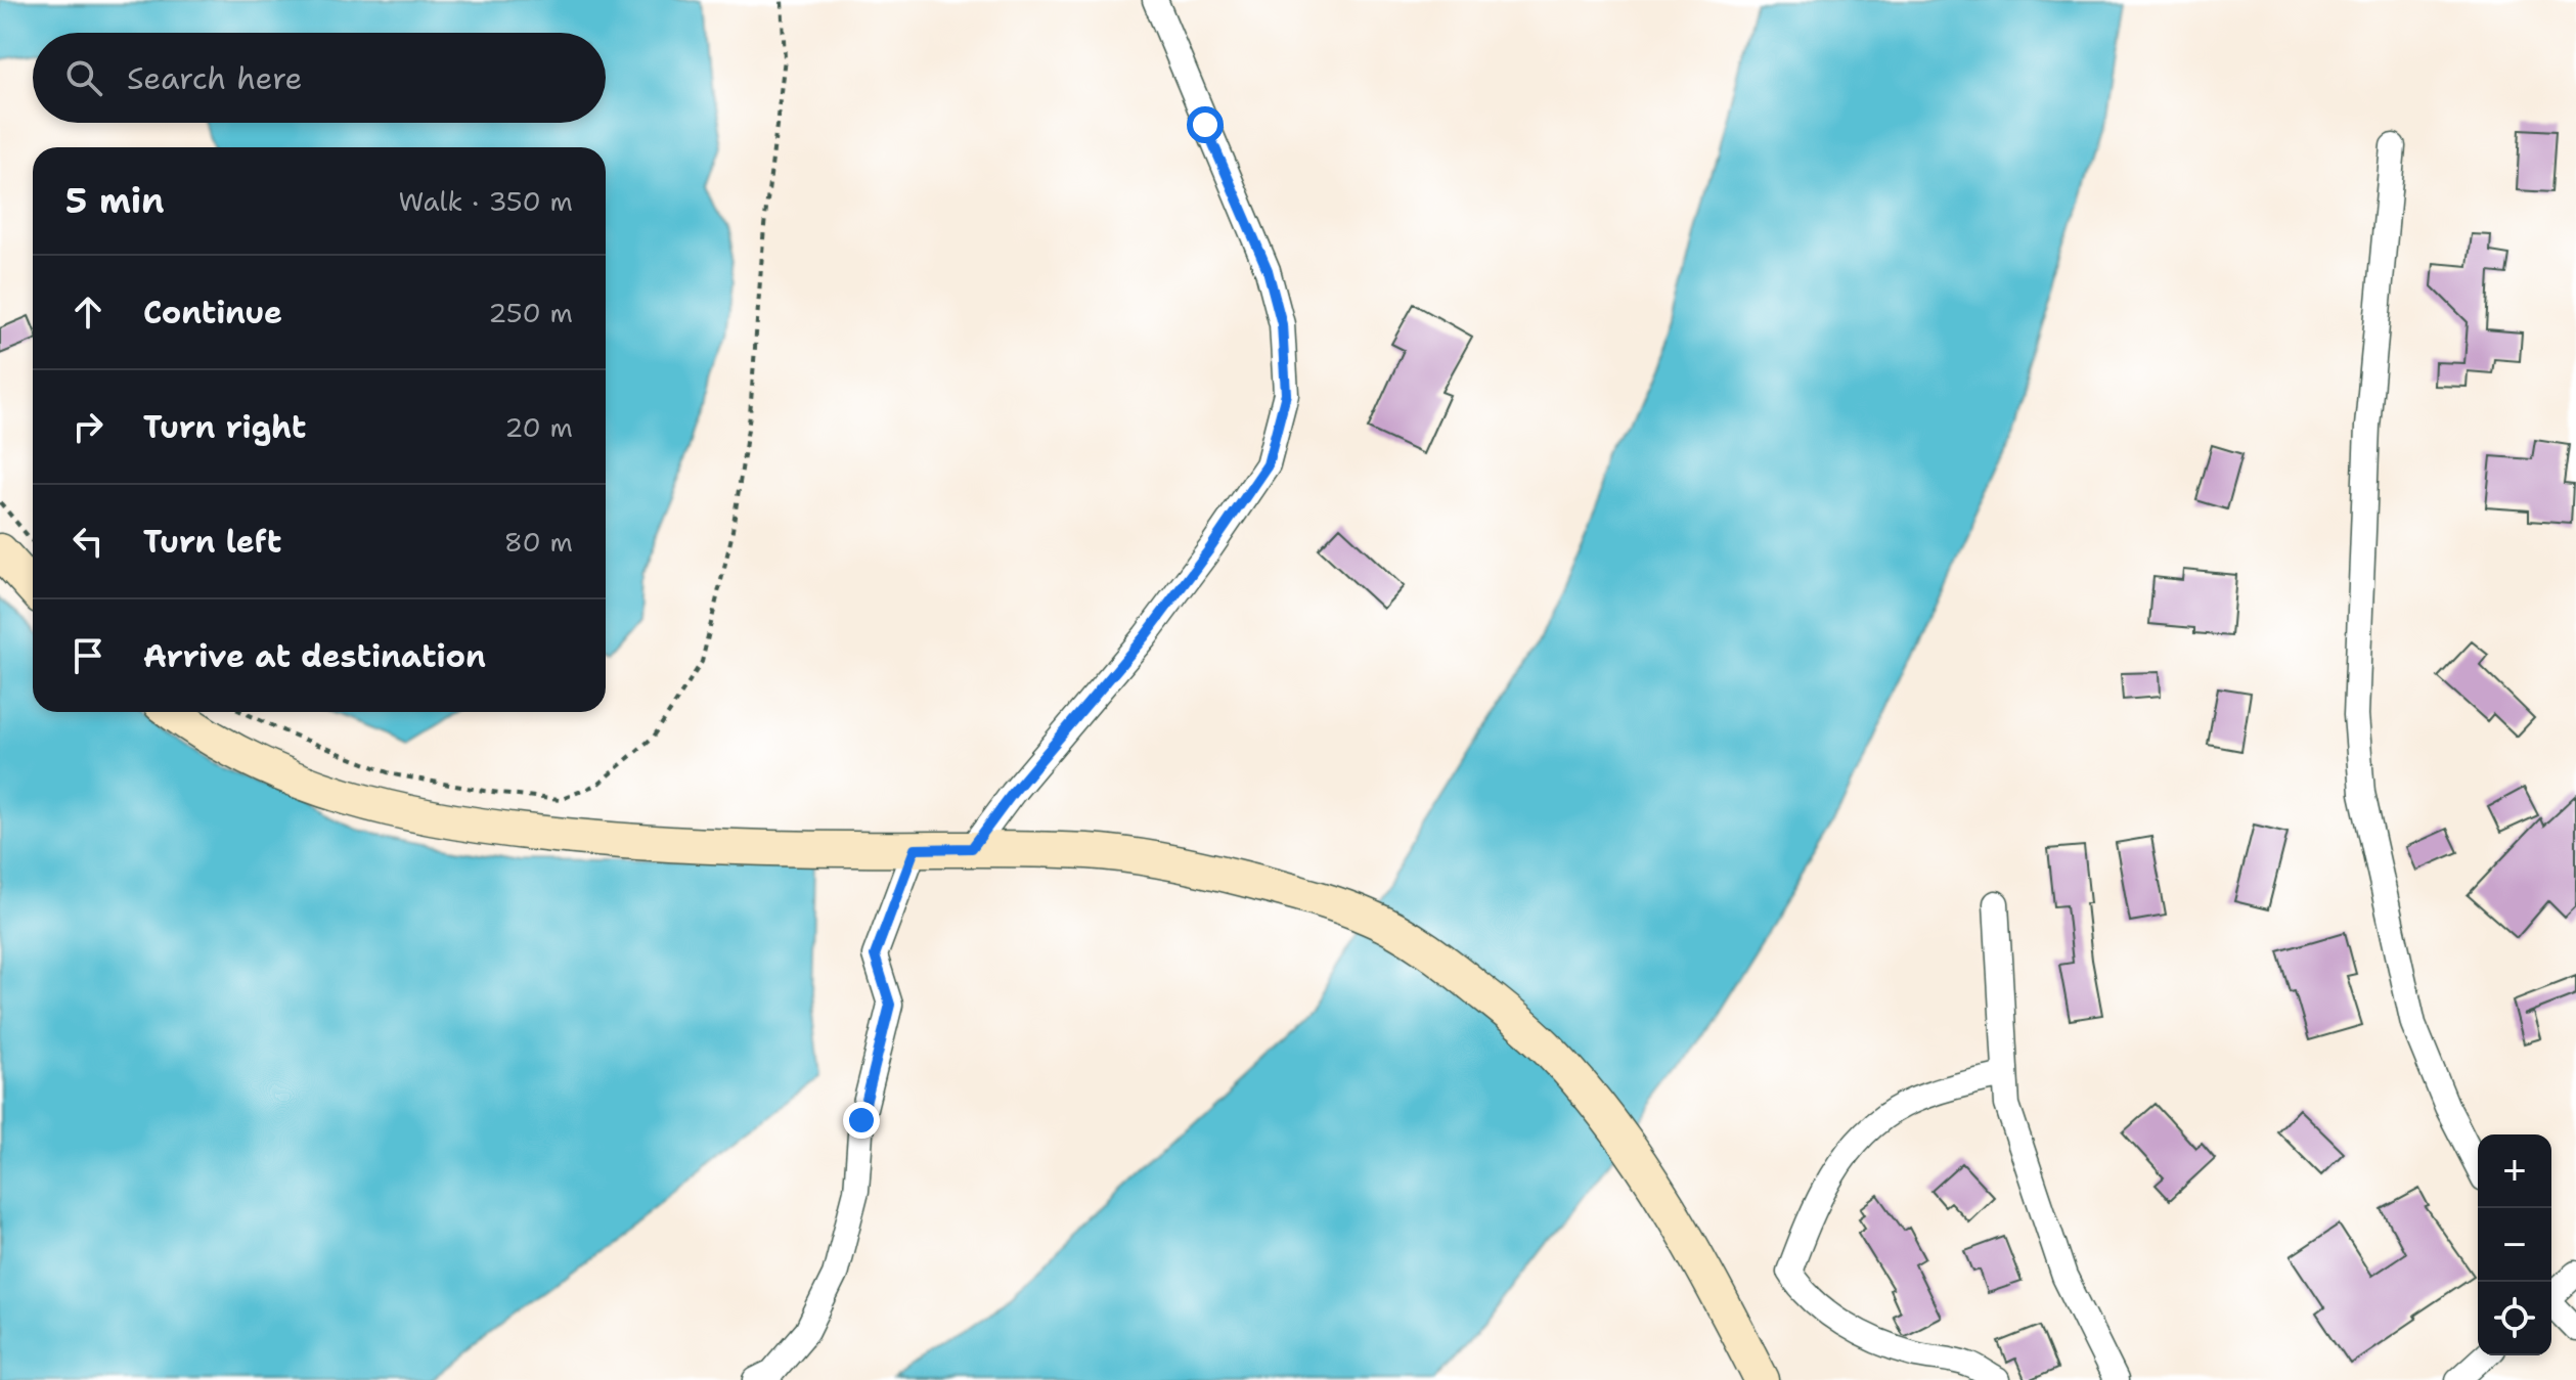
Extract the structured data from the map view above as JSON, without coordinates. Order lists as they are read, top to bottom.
{
  "page": {
    "search": "Search here",
    "heading": ["5 min", "Walk · 350 m"],
    "list": [
      ["Continue", "250 m"],
      ["Turn right", "20 m"],
      ["Turn left", "80 m"],
      "Arrive at destination"
    ],
    "map_buttons": ["+", "−"]
  }
}
